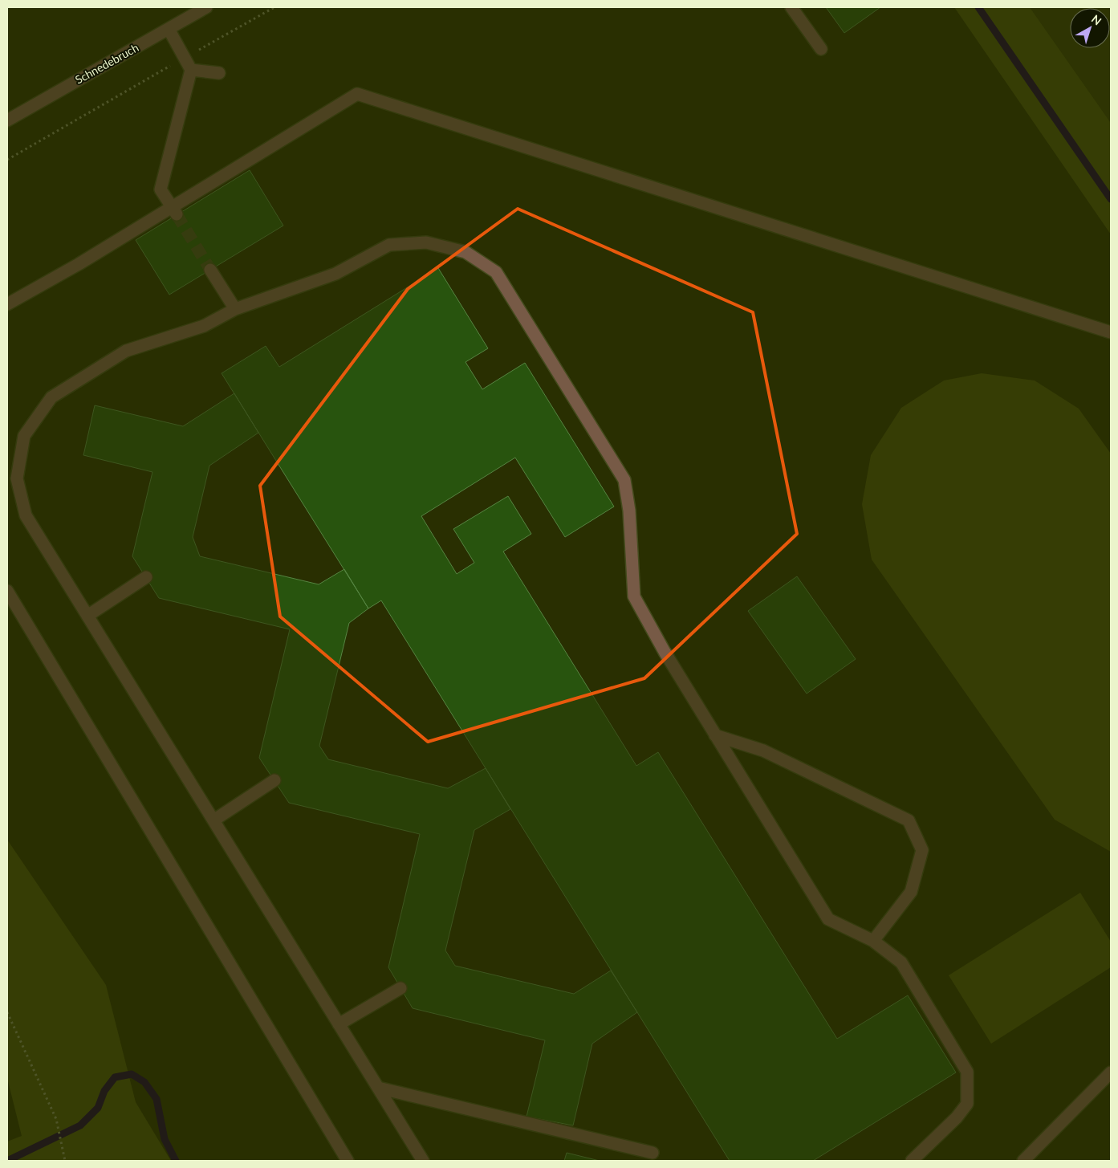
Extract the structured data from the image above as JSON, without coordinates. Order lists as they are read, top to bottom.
{
  "streets": {
    "street": ["Schnedebruch"]
  },
  "north": "top right"
}
